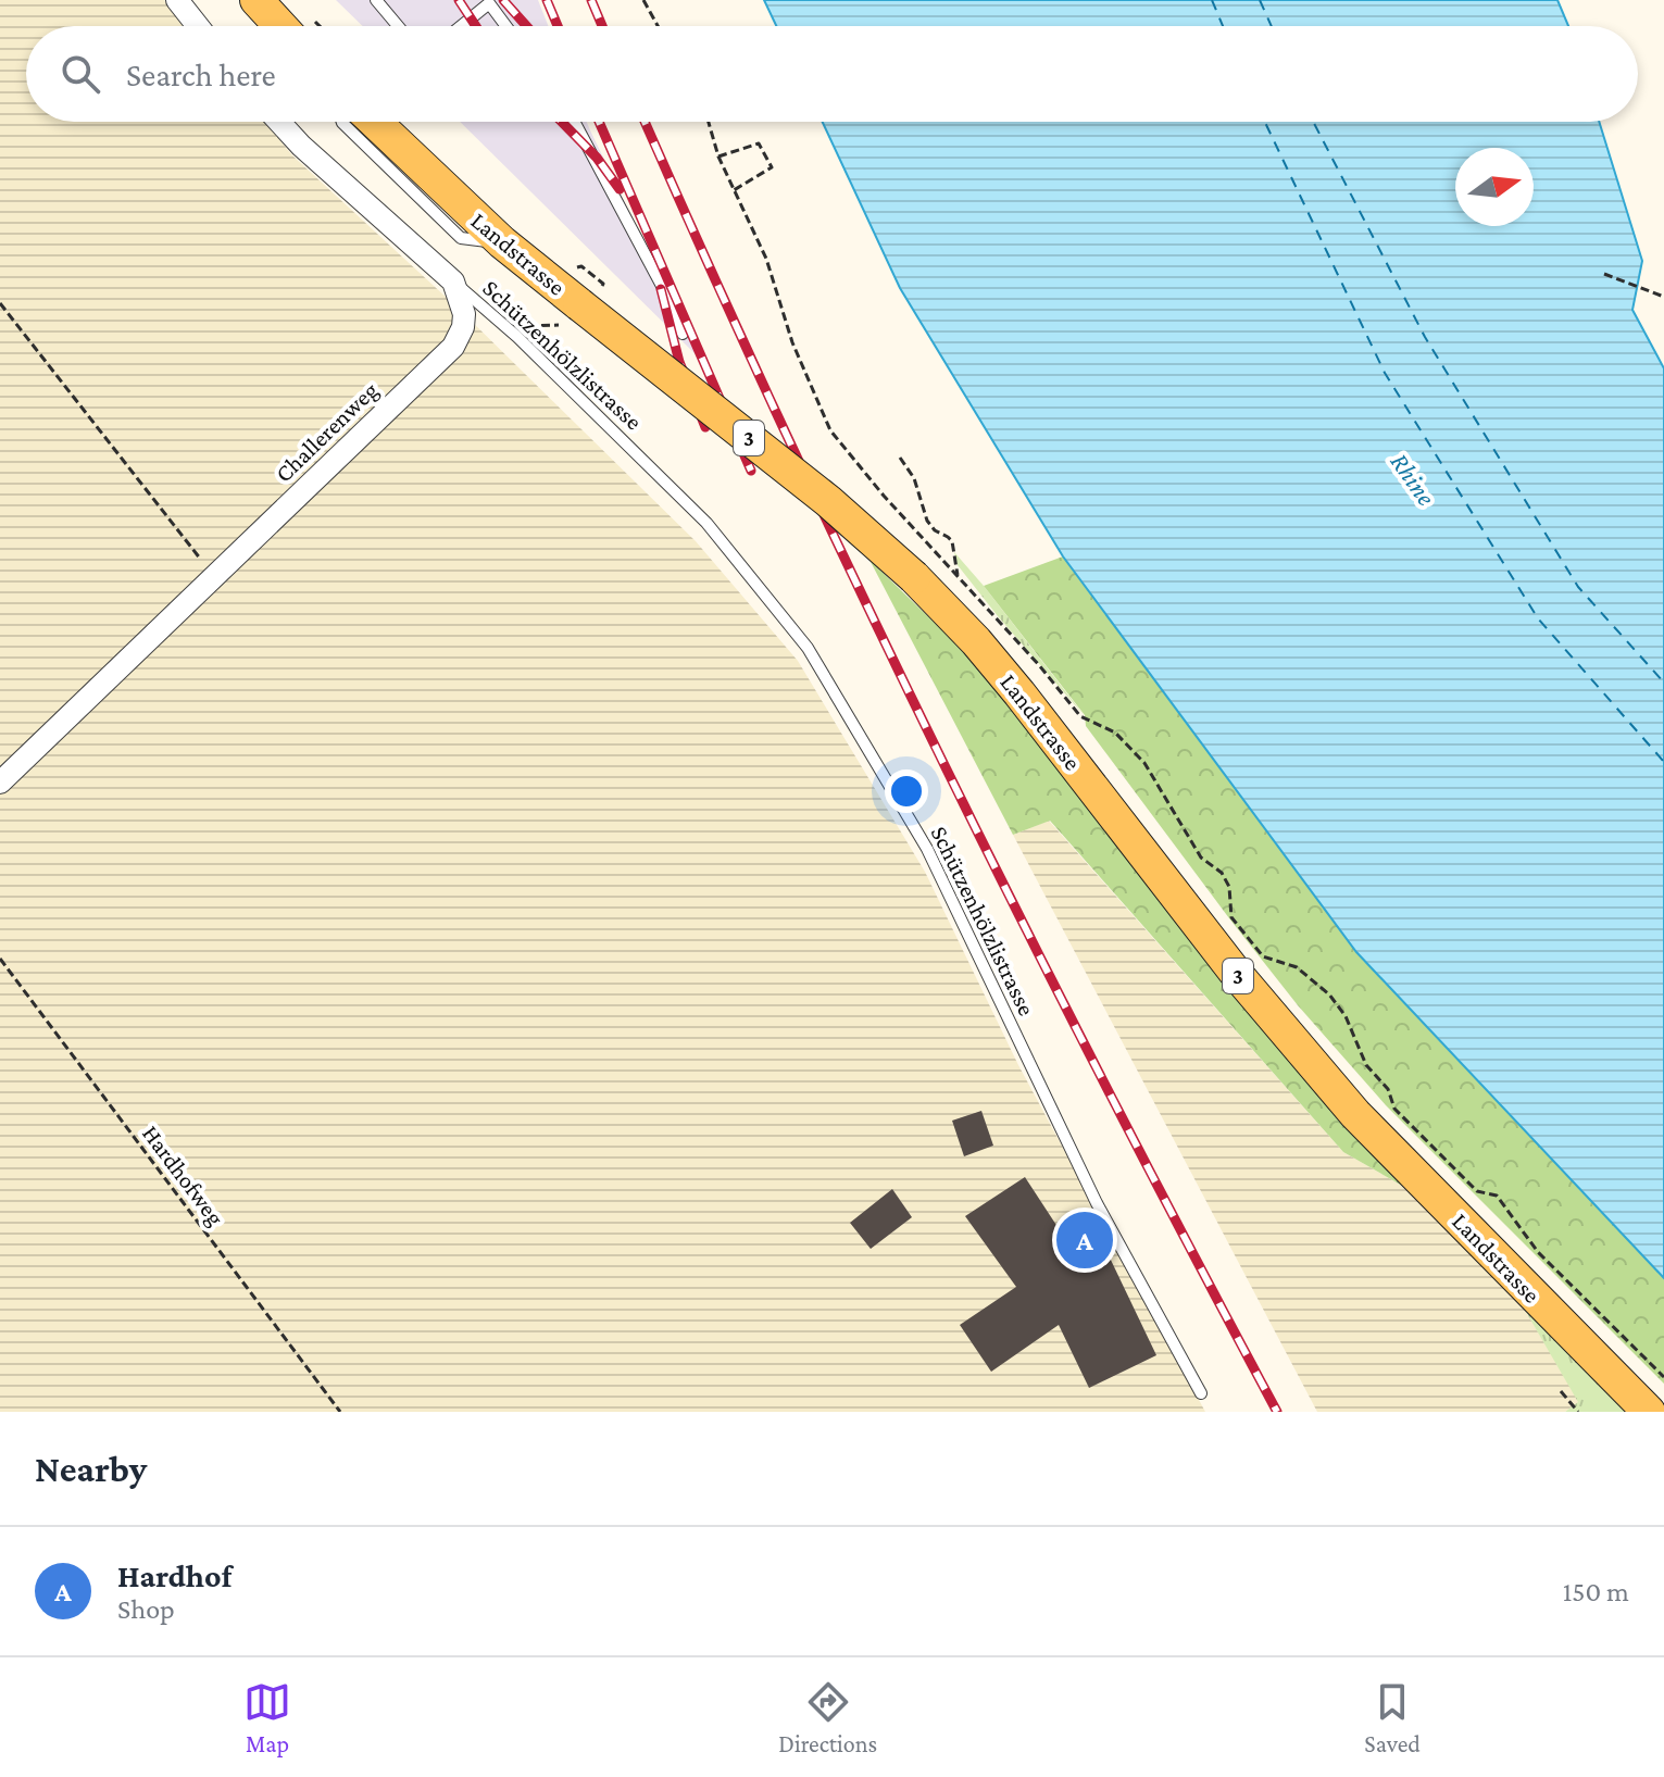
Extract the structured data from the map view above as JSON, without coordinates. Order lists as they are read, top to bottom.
{
  "streets": {
    "main road": ["Landstrasse", "3"],
    "street": ["Challerenweg"],
    "lane": ["Schützenhölzlistrasse"],
    "path": ["Hardhofweg"]
  },
  "crossings": [
    ["Schützenhölzlistrasse", "Challerenweg"]
  ],
  "water": ["Rhine"],
  "north": "right",
  "page": {
    "search": "Search here",
    "pins": "A",
    "heading": "Nearby",
    "list": [
      {
        "mark": "A",
        "name": "Hardhof",
        "note": "Shop",
        "value": "150 m"
      }
    ],
    "nav": ["Map", "Directions", "Saved"]
  }
}
